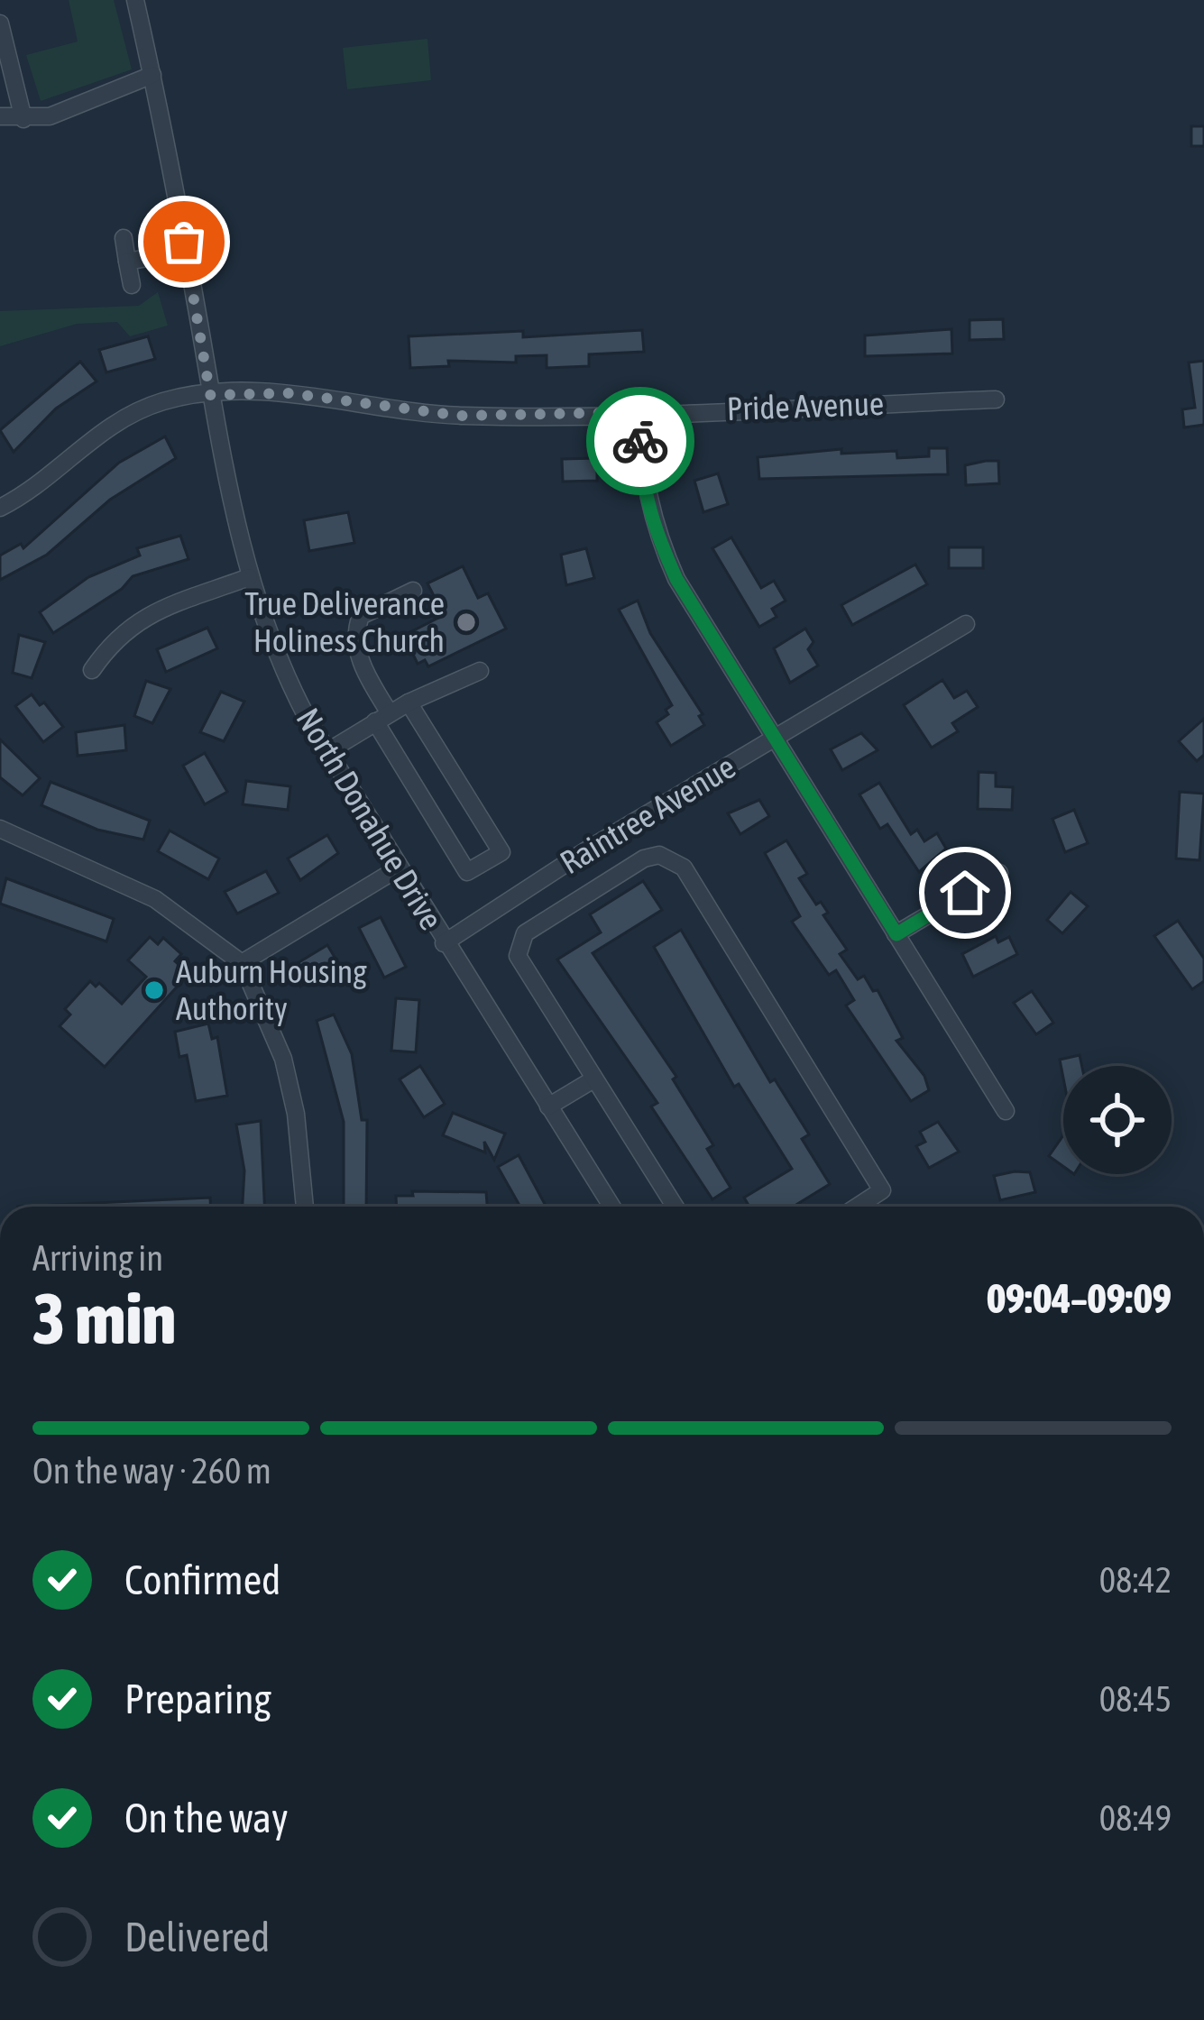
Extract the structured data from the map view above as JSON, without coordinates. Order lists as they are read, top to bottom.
{
  "streets": {
    "street": ["Pride Avenue", "Raintree Avenue", "North Donahue Drive"]
  },
  "crossings": [
    ["Pride Avenue", "North Donahue Drive"],
    ["Raintree Avenue", "North Donahue Drive"]
  ],
  "places": ["True Deliverance Holiness Church", "Auburn Housing Authority"],
  "page": {
    "heading": ["3 min", "Arriving in", "09:04–09:09"],
    "bar": "On the way · 260 m",
    "list": [
      ["Confirmed", "08:42"],
      ["Preparing", "08:45"],
      ["On the way", "08:49"],
      "Delivered"
    ]
  }
}
